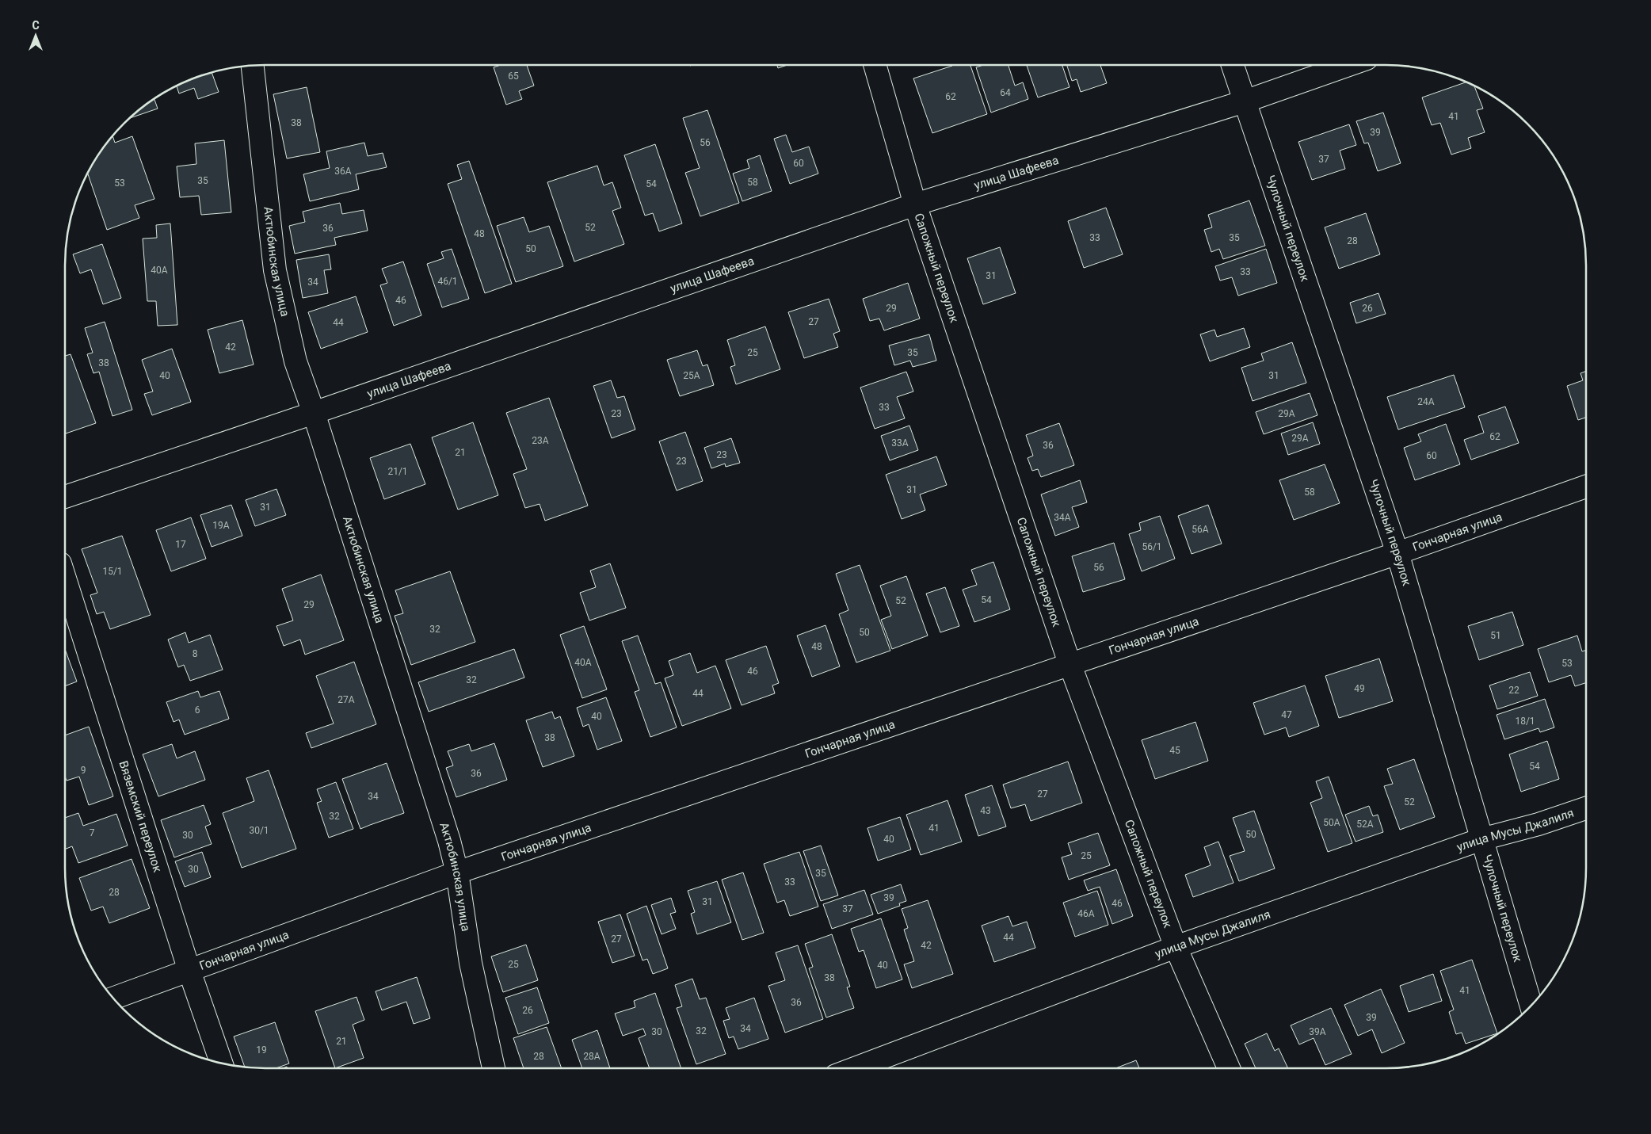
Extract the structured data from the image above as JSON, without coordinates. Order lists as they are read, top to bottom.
{
  "streets": {
    "street": [
      "улица Шафеева",
      "Чулочный переулок",
      "Актюбинская улица",
      "Сапожный переулок",
      "Гончарная улица",
      "Вяземский переулок",
      "улица Мусы Джалиля"
    ]
  },
  "crossings": [
    ["улица Шафеева", "Чулочный переулок"],
    ["улица Шафеева", "Актюбинская улица"],
    ["улица Шафеева", "Сапожный переулок"],
    ["Чулочный переулок", "Гончарная улица"],
    ["Чулочный переулок", "улица Мусы Джалиля"],
    ["Актюбинская улица", "Гончарная улица"],
    ["Сапожный переулок", "Гончарная улица"],
    ["Сапожный переулок", "улица Мусы Джалиля"],
    ["Гончарная улица", "Вяземский переулок"]
  ],
  "house_numbers": [
    "65",
    "64",
    "62",
    "41",
    "38",
    "39",
    "56",
    "37",
    "60",
    "36А",
    "35",
    "58",
    "53",
    "54",
    "52",
    "36",
    "48",
    "33",
    "35",
    "28",
    "50",
    "40А",
    "33",
    "31",
    "46/1",
    "34",
    "46",
    "29",
    "26",
    "27",
    "44",
    "42",
    "25",
    "35",
    "38",
    "40",
    "25А",
    "31",
    "24А",
    "33",
    "23",
    "29А",
    "62",
    "29А",
    "23А",
    "33А",
    "36",
    "21",
    "23",
    "60",
    "23",
    "21/1",
    "31",
    "58",
    "31",
    "34А",
    "19А",
    "56А",
    "17",
    "56/1",
    "56",
    "15/1",
    "54",
    "52",
    "29",
    "32",
    "50",
    "51",
    "48",
    "8",
    "40А",
    "53",
    "46",
    "32",
    "49",
    "22",
    "44",
    "27А",
    "6",
    "47",
    "40",
    "18/1",
    "38",
    "45",
    "54",
    "9",
    "36",
    "27",
    "34",
    "52",
    "43",
    "32",
    "50А",
    "52А",
    "41",
    "30/1",
    "7",
    "50",
    "30",
    "40",
    "25",
    "30",
    "35",
    "33",
    "28",
    "39",
    "31",
    "46",
    "37",
    "46А",
    "44",
    "27",
    "42",
    "25",
    "40",
    "38",
    "41",
    "36",
    "26",
    "39",
    "34",
    "32",
    "30",
    "39А",
    "21",
    "19",
    "28",
    "28А"
  ],
  "north": "top"
}
